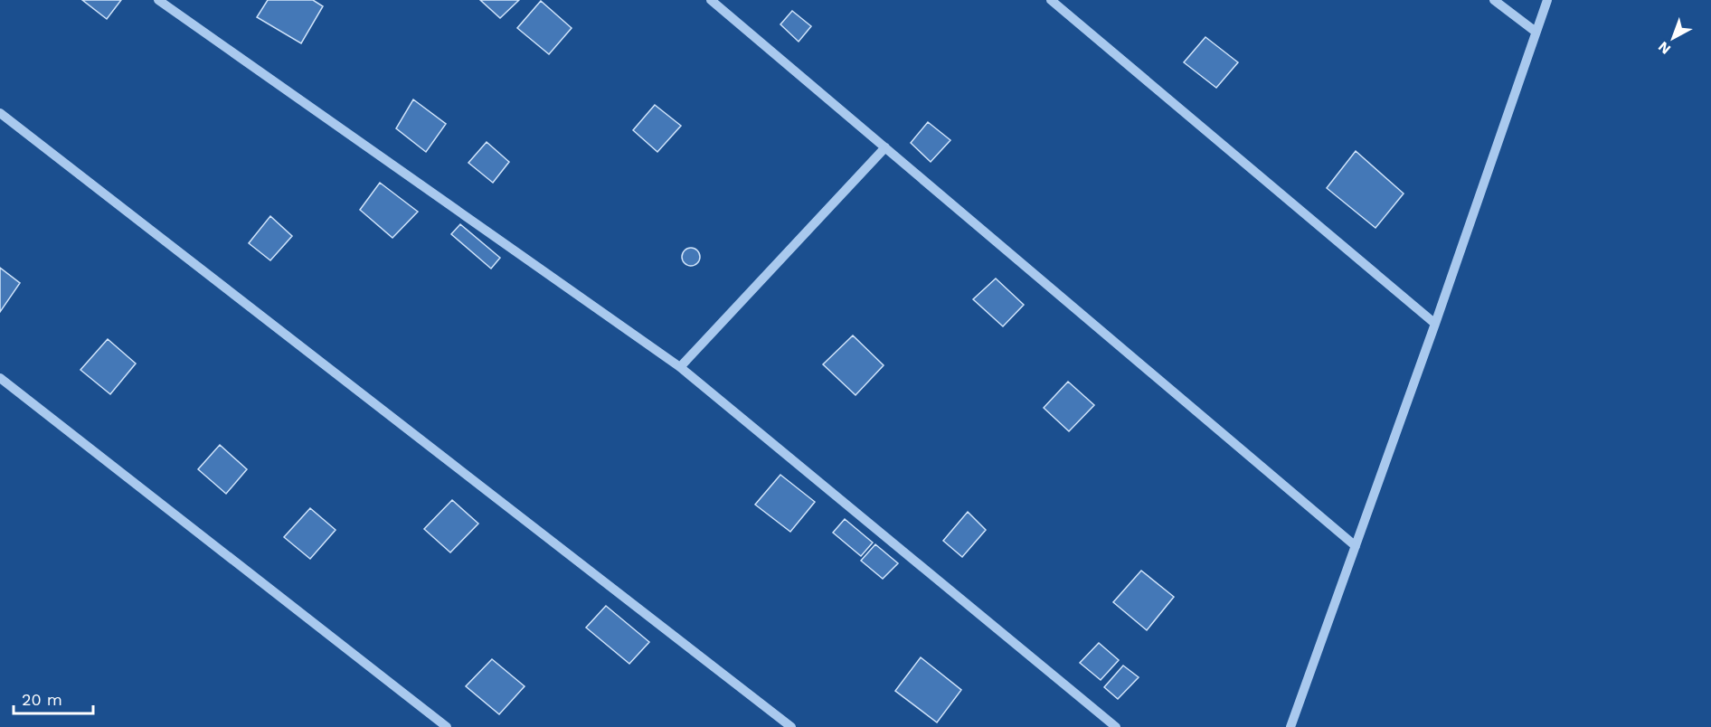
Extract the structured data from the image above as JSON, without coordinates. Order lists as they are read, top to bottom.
{
  "scale_bar": "20 m",
  "north": "bottom left"
}
